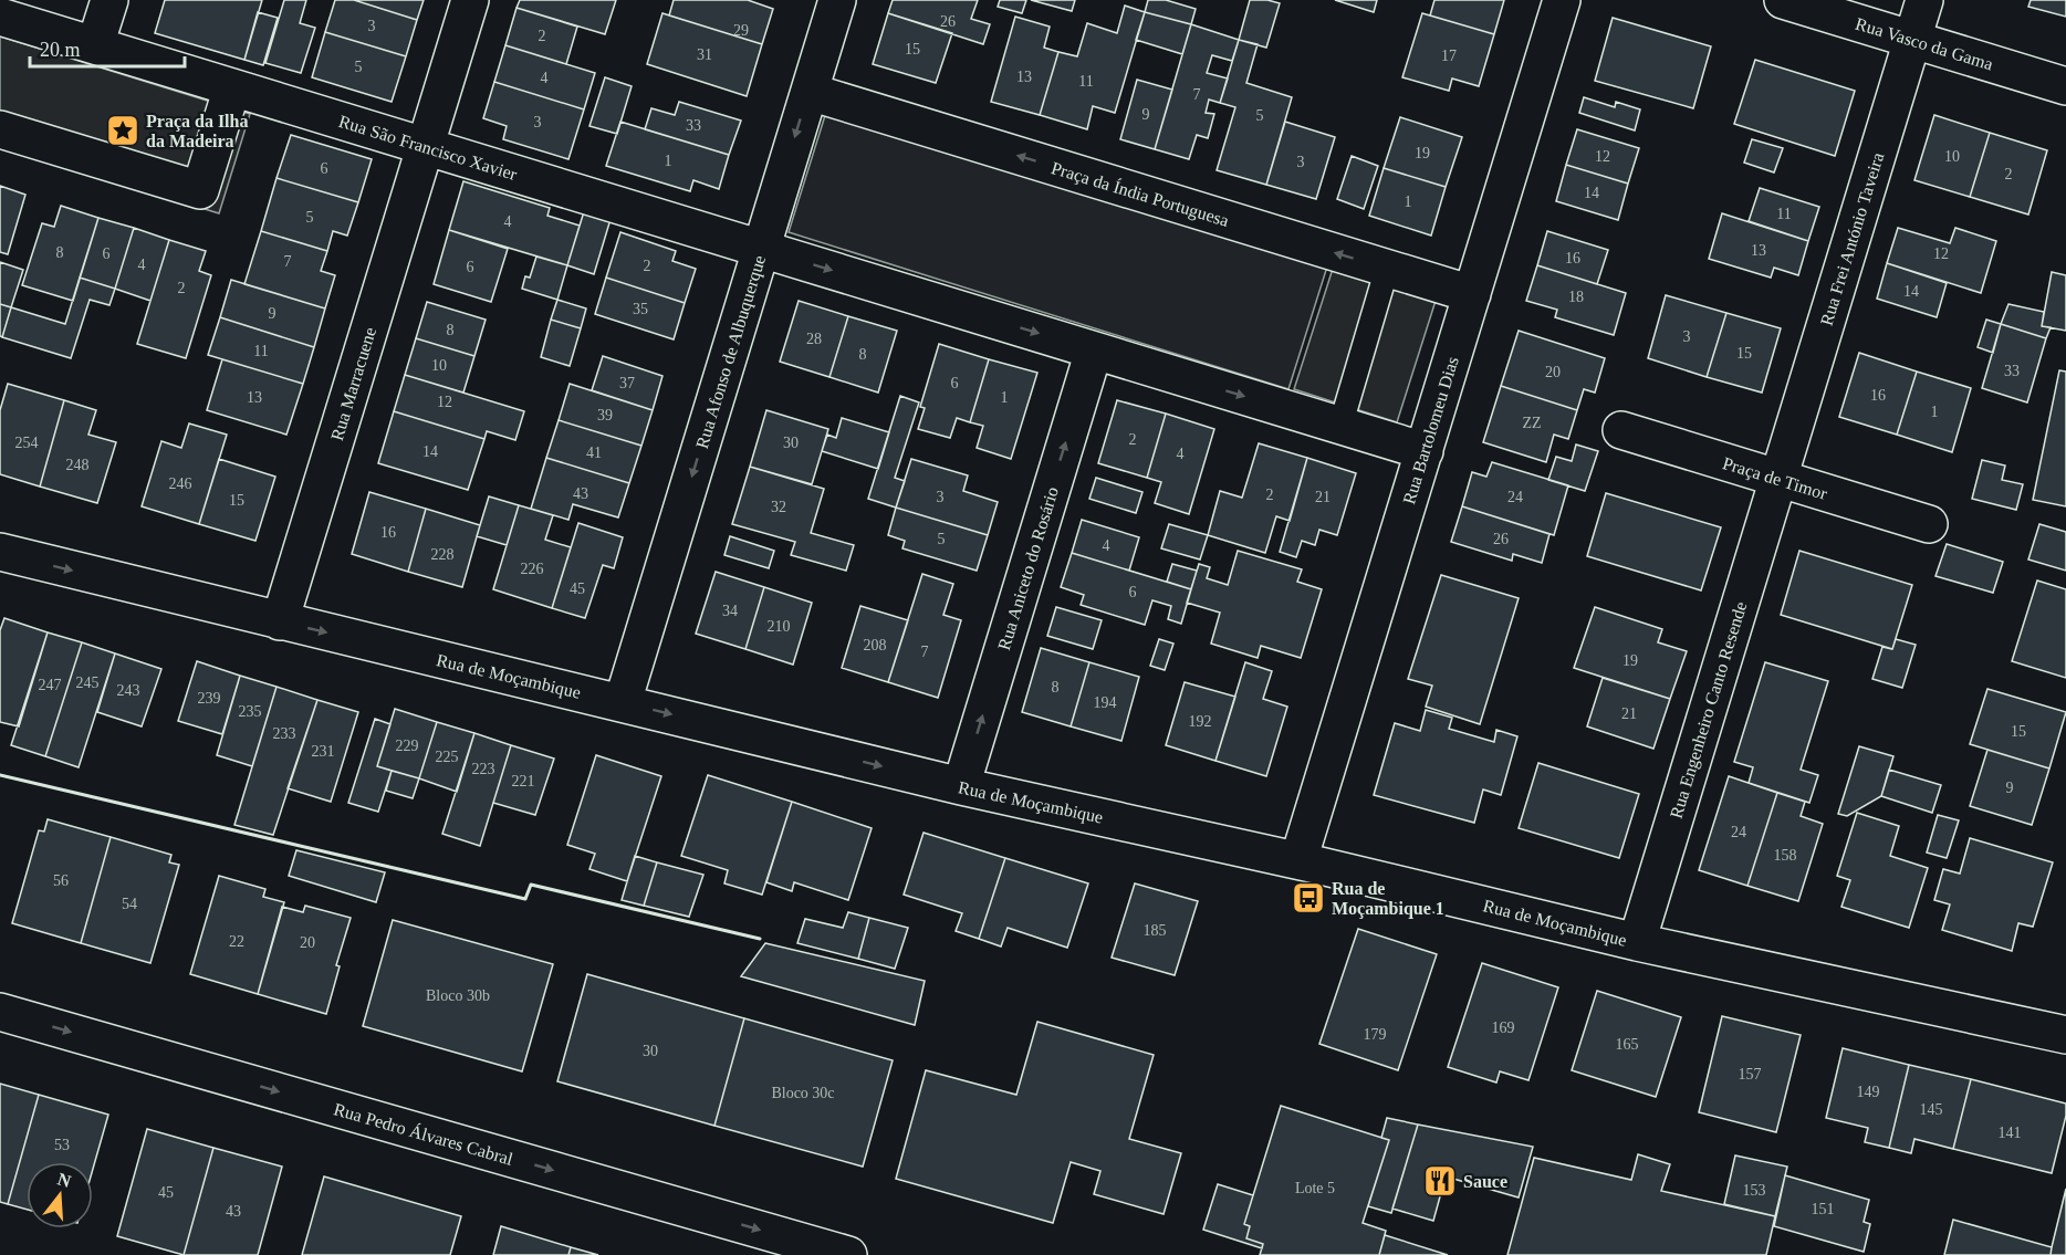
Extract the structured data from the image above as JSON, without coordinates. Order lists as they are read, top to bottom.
{
  "streets": {
    "street": [
      "Rua Vasco da Gama",
      "Rua São Francisco Xavier",
      "Praça da Índia Portuguesa",
      "Rua Frei António Taveira",
      "Rua Afonso de Albuquerque",
      "Rua Marracuene",
      "Rua Bartolomeu Dias",
      "Praça de Timor",
      "Rua Aniceto do Rosário",
      "Rua de Moçambique",
      "Rua Engenheiro Canto Resende",
      "Rua Pedro Álvares Cabral"
    ]
  },
  "crossings": [
    ["Rua Vasco da Gama", "Rua Frei António Taveira"],
    ["Rua São Francisco Xavier", "Rua Afonso de Albuquerque"],
    ["Rua São Francisco Xavier", "Rua Marracuene"],
    ["Praça da Índia Portuguesa", "Rua Afonso de Albuquerque"],
    ["Praça da Índia Portuguesa", "Rua Bartolomeu Dias"],
    ["Rua Frei António Taveira", "Praça de Timor"],
    ["Rua Frei António Taveira", "Rua Engenheiro Canto Resende"],
    ["Rua Afonso de Albuquerque", "Rua de Moçambique"],
    ["Rua Marracuene", "Rua de Moçambique"],
    ["Rua Bartolomeu Dias", "Rua de Moçambique"],
    ["Praça de Timor", "Rua Engenheiro Canto Resende"],
    ["Rua Aniceto do Rosário", "Rua de Moçambique"],
    ["Rua de Moçambique", "Rua Engenheiro Canto Resende"]
  ],
  "one_way": [
    "Rua Afonso de Albuquerque",
    "Rua Aniceto do Rosário",
    "Rua de Moçambique",
    "Rua Pedro Álvares Cabral"
  ],
  "places": {
    "place": ["Praça da Ilha da Madeira"],
    "bus stop": ["Rua de Moçambique 1"],
    "restaurant": ["Sauce"]
  },
  "house_numbers": [
    "26",
    "3",
    "29",
    "2",
    "15",
    "31",
    "17",
    "5",
    "13",
    "4",
    "11",
    "7",
    "9",
    "5",
    "3",
    "33",
    "19",
    "12",
    "10",
    "1",
    "3",
    "6",
    "2",
    "14",
    "1",
    "11",
    "5",
    "4",
    "13",
    "8",
    "6",
    "12",
    "16",
    "7",
    "4",
    "2",
    "6",
    "2",
    "14",
    "18",
    "35",
    "9",
    "8",
    "3",
    "28",
    "11",
    "15",
    "8",
    "10",
    "33",
    "20",
    "37",
    "6",
    "16",
    "13",
    "1",
    "12",
    "1",
    "39",
    "ZZ",
    "2",
    "254",
    "30",
    "14",
    "41",
    "4",
    "248",
    "246",
    "43",
    "2",
    "3",
    "21",
    "24",
    "15",
    "32",
    "16",
    "5",
    "26",
    "4",
    "228",
    "226",
    "45",
    "6",
    "34",
    "210",
    "208",
    "7",
    "19",
    "245",
    "247",
    "8",
    "243",
    "239",
    "194",
    "235",
    "21",
    "192",
    "15",
    "233",
    "229",
    "231",
    "225",
    "223",
    "221",
    "9",
    "24",
    "158",
    "56",
    "54",
    "185",
    "22",
    "20",
    "Bloco 30b",
    "169",
    "179",
    "165",
    "30",
    "157",
    "149",
    "Bloco 30c",
    "145",
    "141",
    "53",
    "Lote 5",
    "153",
    "45",
    "151",
    "43"
  ],
  "scale_bar": "20 m",
  "north": "top"
}
